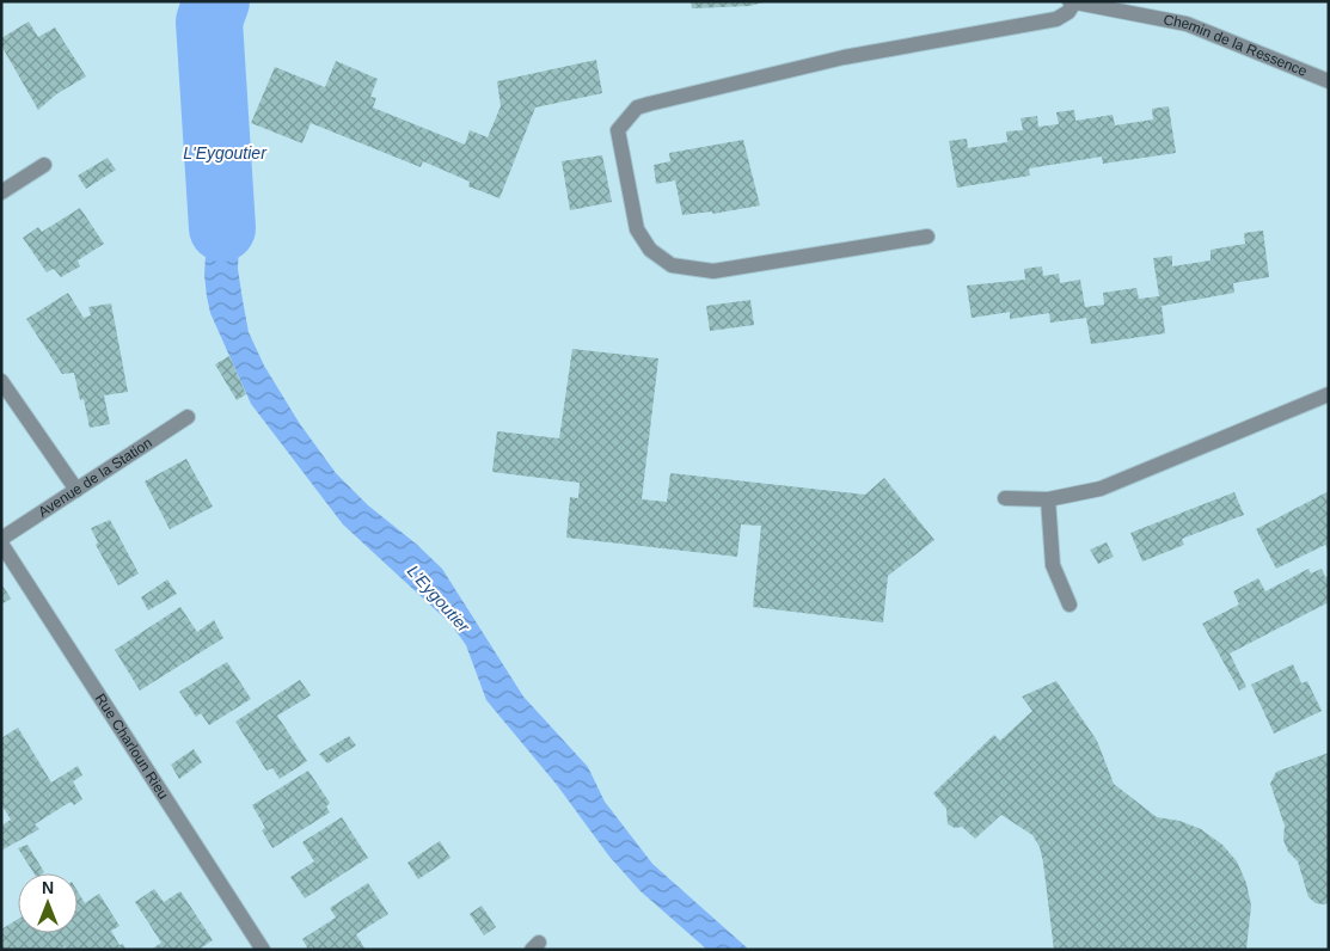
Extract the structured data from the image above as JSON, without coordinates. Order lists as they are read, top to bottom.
{
  "streets": {
    "street": ["Chemin de la Ressence", "Avenue de la Station", "Rue Charloun Rieu"]
  },
  "crossings": [
    ["Avenue de la Station", "Rue Charloun Rieu"]
  ],
  "water": ["L'Eygoutier"],
  "north": "top"
}
